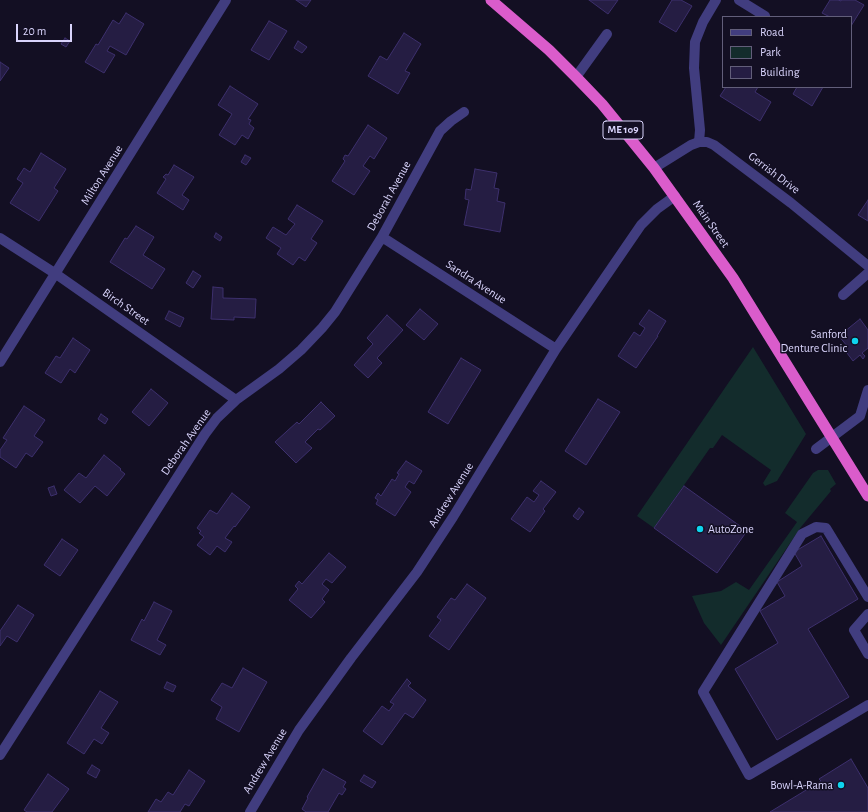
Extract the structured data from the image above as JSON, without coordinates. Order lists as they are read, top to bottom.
{
  "streets": {
    "highway": ["ME 109", "Main Street"],
    "street": [
      "Gerrish Drive",
      "Milton Avenue",
      "Deborah Avenue",
      "Sandra Avenue",
      "Birch Street",
      "Andrew Avenue"
    ]
  },
  "crossings": [
    ["Milton Avenue", "Birch Street"],
    ["Deborah Avenue", "Sandra Avenue"],
    ["Deborah Avenue", "Birch Street"],
    ["Main Street", "Andrew Avenue"],
    ["Sandra Avenue", "Andrew Avenue"]
  ],
  "places": ["Sanford Denture Clinic", "AutoZone", "Bowl-A-Rama"],
  "legend": ["Road", "Park", "Building"],
  "scale_bar": "20 m"
}
